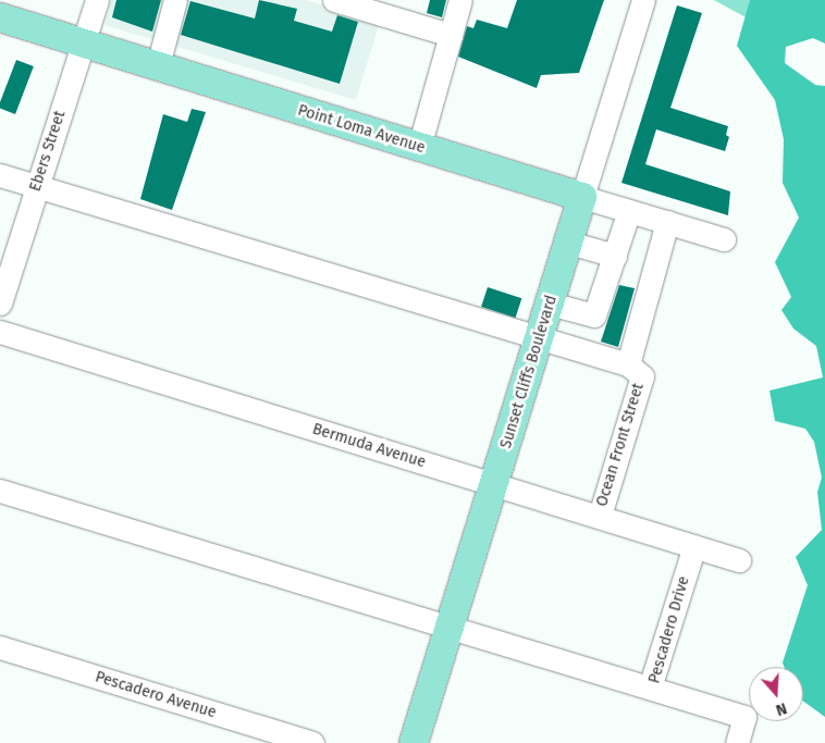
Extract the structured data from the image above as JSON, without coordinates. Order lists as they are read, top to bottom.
{
  "streets": {
    "main road": ["Point Loma Avenue", "Sunset Cliffs Boulevard"],
    "street": [
      "Ebers Street",
      "Ocean Front Street",
      "Bermuda Avenue",
      "Pescadero Drive",
      "Pescadero Avenue"
    ]
  },
  "crossings": [
    ["Point Loma Avenue", "Ebers Street"],
    ["Point Loma Avenue", "Sunset Cliffs Boulevard"],
    ["Point Loma Avenue", "Ocean Front Street"],
    ["Sunset Cliffs Boulevard", "Bermuda Avenue"],
    ["Ocean Front Street", "Bermuda Avenue"],
    ["Bermuda Avenue", "Pescadero Drive"]
  ],
  "north": "bottom"
}
